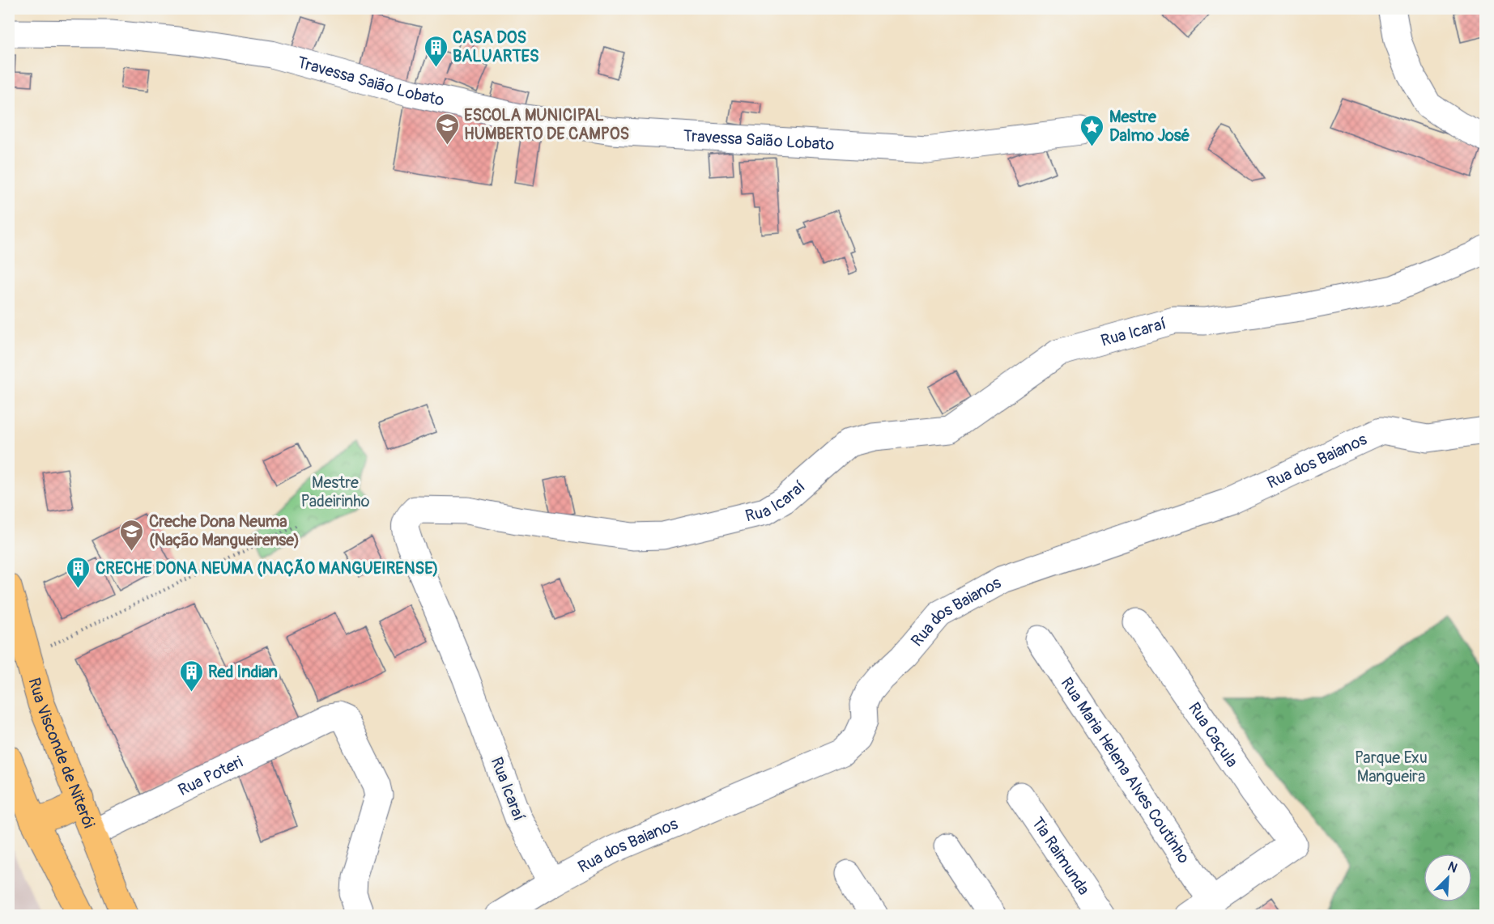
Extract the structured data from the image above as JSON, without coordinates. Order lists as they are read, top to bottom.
{
  "streets": {
    "main road": ["Rua Visconde de Niterói"],
    "street": [
      "Travessa Saião Lobato",
      "Rua Icaraí",
      "Rua dos Baianos",
      "Rua Caçula",
      "Rua Maria Helena Alves Coutinho",
      "Rua Poteri",
      "Tia Raimunda"
    ]
  },
  "crossings": [
    ["Rua Icaraí", "Rua dos Baianos"],
    ["Rua Caçula", "Rua Maria Helena Alves Coutinho"],
    ["Rua Visconde de Niterói", "Rua Poteri"]
  ],
  "parks": ["Mestre Padeirinho", "Parque Exu Mangueira"],
  "places": {
    "building": ["CASA DOS BALUARTES", "CRECHE DONA NEUMA (NAÇÃO MANGUEIRENSE)", "Red Indian"],
    "school or university": ["ESCOLA MUNICIPAL HUMBERTO DE CAMPOS", "Creche Dona Neuma (Nação Mangueirense)"],
    "place": ["Mestre Dalmo José"]
  },
  "north": "top right"
}
